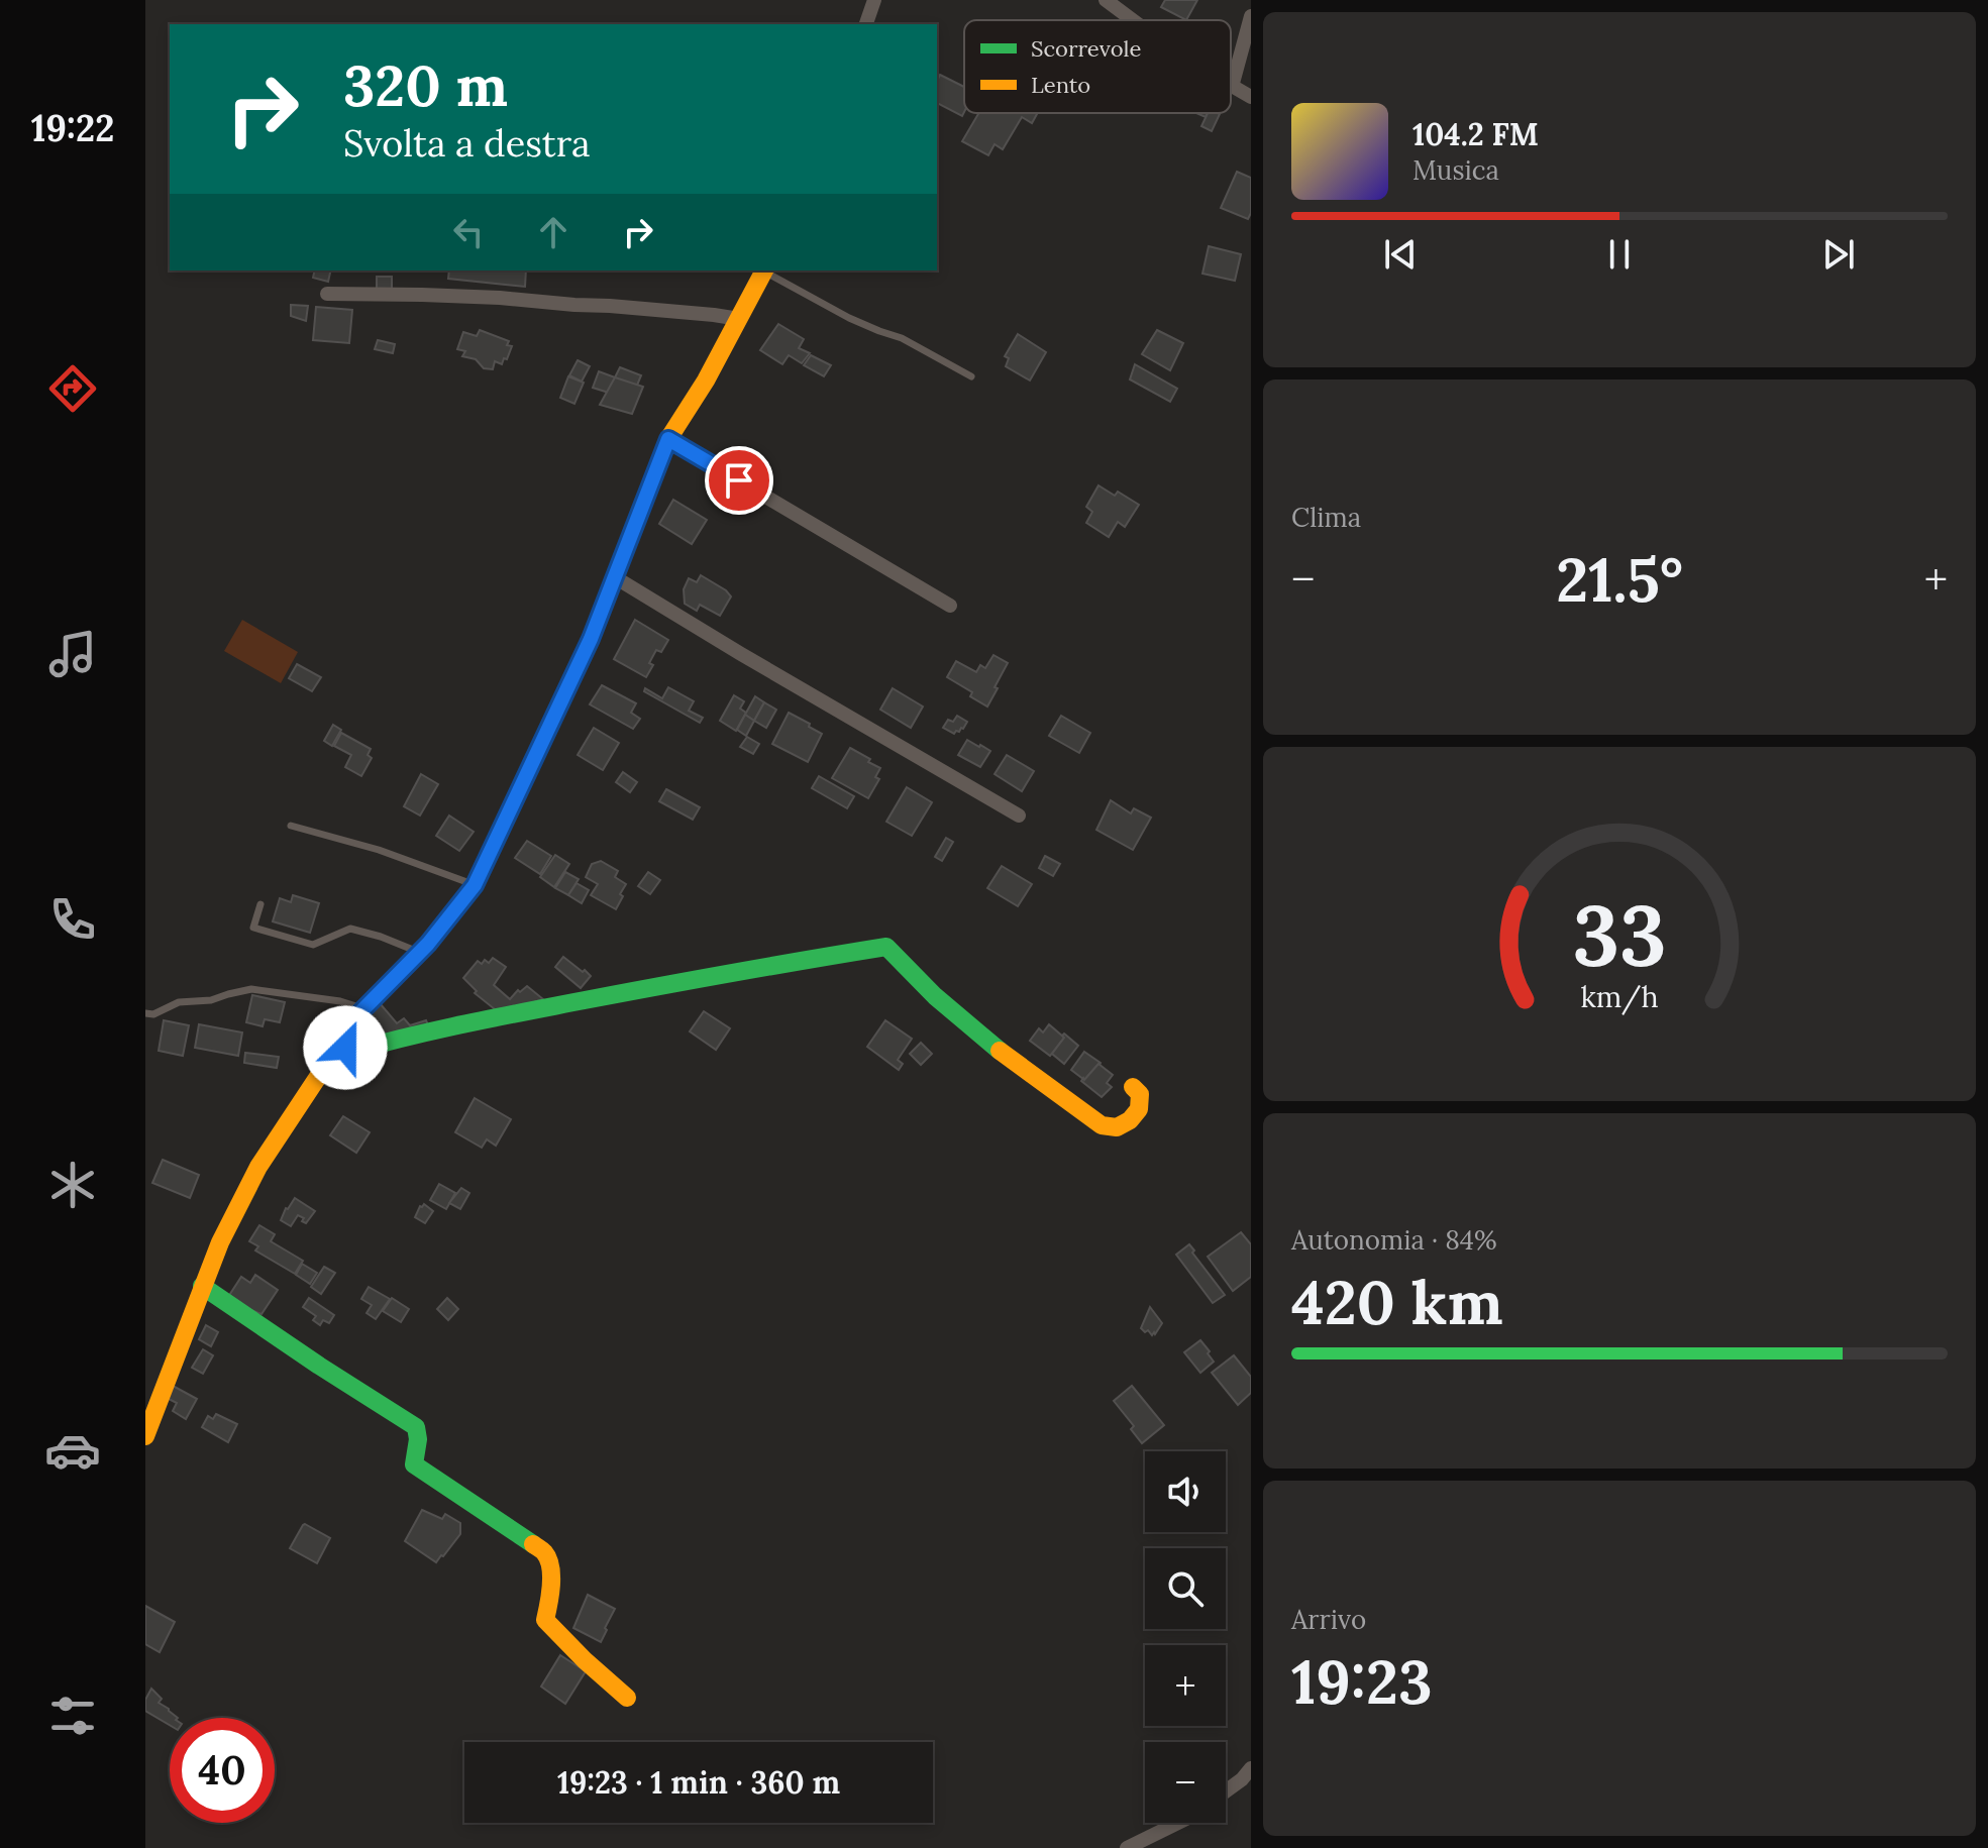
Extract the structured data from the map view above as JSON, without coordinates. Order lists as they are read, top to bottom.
{
  "legend": ["Scorrevole", "Lento"],
  "page": {
    "tabs": "19:22",
    "turn": ["320 m", "Svolta a destra"],
    "song": ["104.2 FM", "Musica"],
    "tile": [
      "Clima",
      ["Autonomia · 84%", "420 km"],
      ["Arrivo", "19:23"]
    ],
    "heat": ["−", "21.5°", "+"],
    "map_buttons": ["+", "−"],
    "limit": "40",
    "trip": "19:23 · 1 min · 360 m",
    "gauge": ["33", "km/h"]
  }
}
